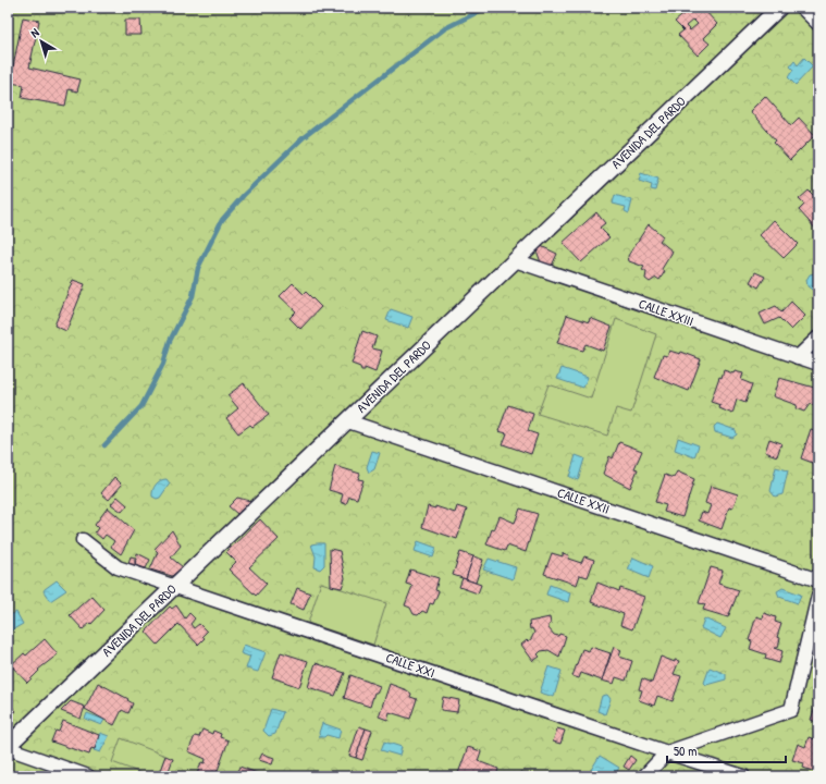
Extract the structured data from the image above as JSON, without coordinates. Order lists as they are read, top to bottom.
{
  "streets": {
    "street": [
      "AVENIDA DEL PARDO",
      "CALLE XXIII",
      "CALLE XXII",
      "CALLE XXI"
    ]
  },
  "crossings": [
    ["AVENIDA DEL PARDO", "CALLE XXIII"],
    ["AVENIDA DEL PARDO", "CALLE XXII"],
    ["AVENIDA DEL PARDO", "CALLE XXI"]
  ],
  "scale_bar": "50 m",
  "north": "top left"
}
